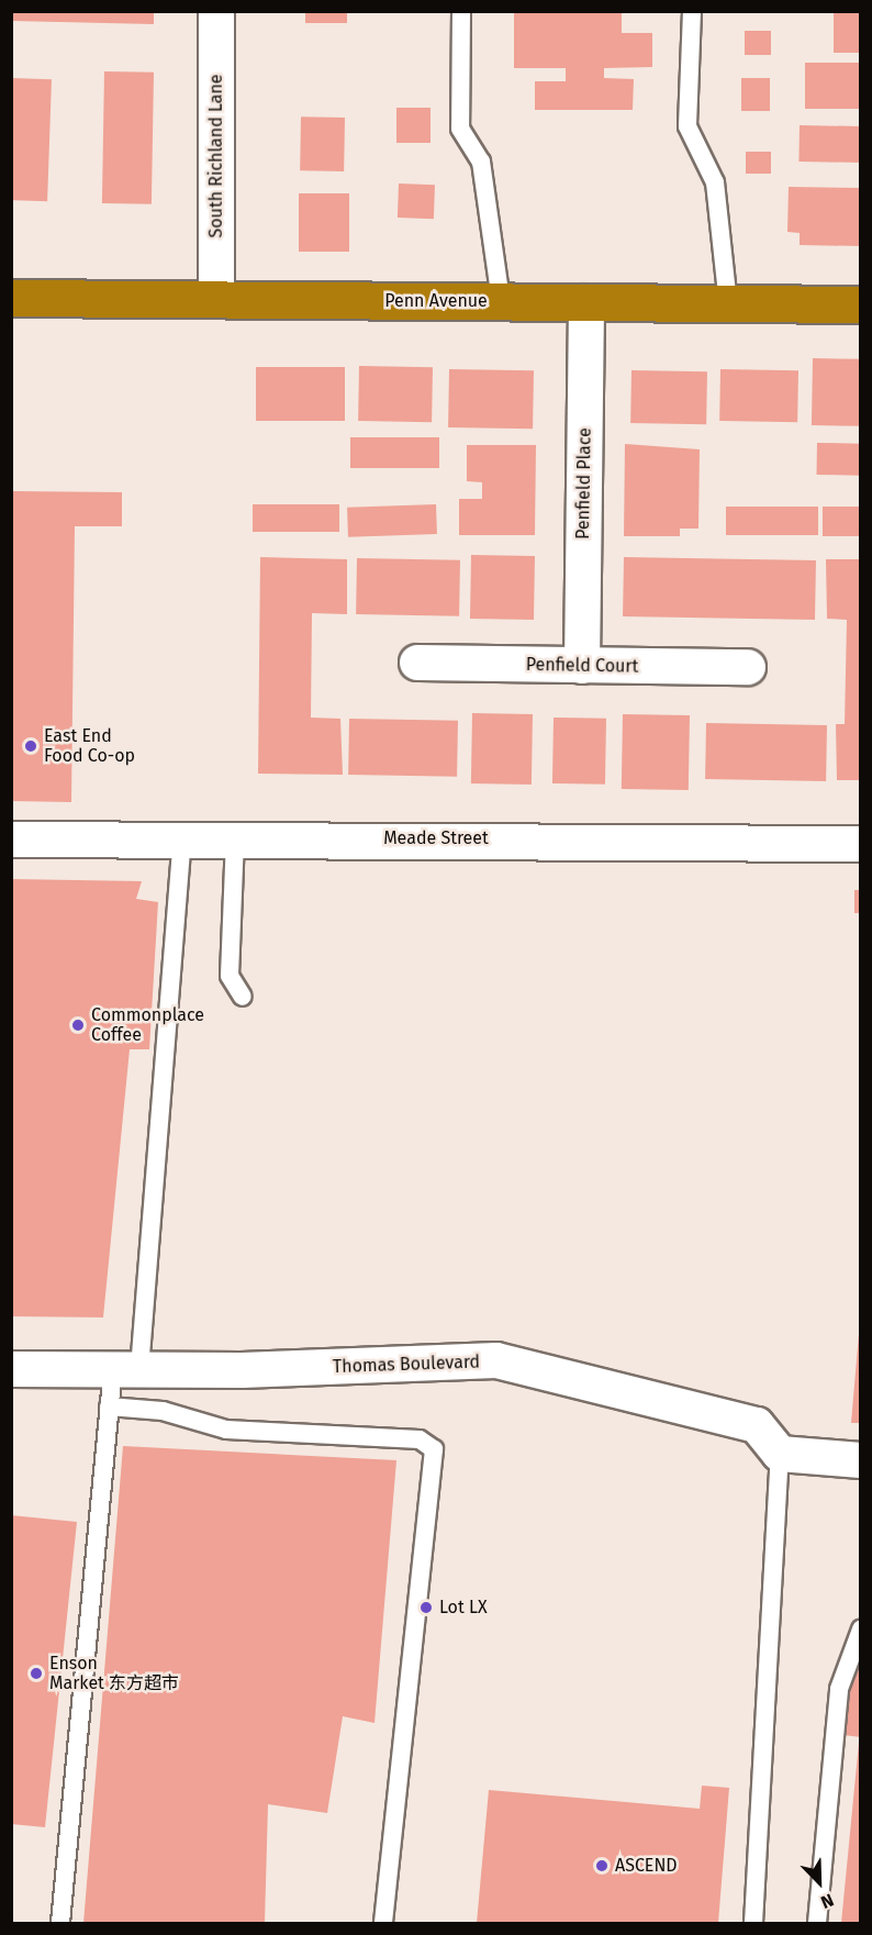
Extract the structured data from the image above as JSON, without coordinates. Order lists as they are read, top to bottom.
{
  "streets": {
    "highway": ["Penn Avenue"],
    "street": [
      "South Richland Lane",
      "Penfield Place",
      "Penfield Court",
      "Meade Street",
      "Thomas Boulevard"
    ]
  },
  "crossings": [
    ["South Richland Lane", "Penn Avenue"],
    ["Penn Avenue", "Penfield Place"],
    ["Penfield Place", "Penfield Court"]
  ],
  "places": [
    "East End Food Co-op",
    "Commonplace Coffee",
    "Lot LX",
    "Enson Market 东方超市",
    "ASCEND"
  ],
  "north": "bottom right"
}
